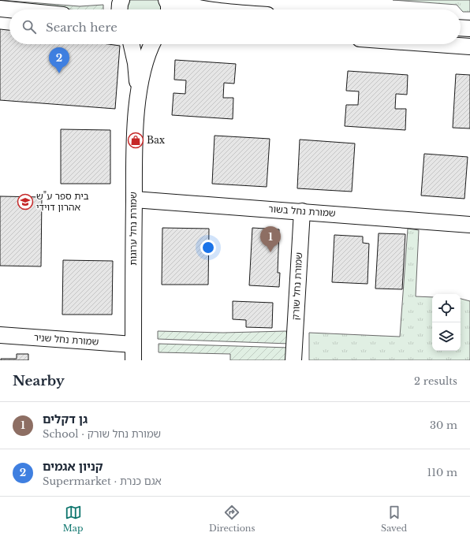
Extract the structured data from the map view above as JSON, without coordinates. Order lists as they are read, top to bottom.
{
  "streets": {
    "street": [
      "שמורת נחל בשור",
      "שמורת נחל ערוגות",
      "שמורת נחל שורק",
      "שמורת נחל שניר"
    ]
  },
  "crossings": [
    ["שמורת נחל בשור", "שמורת נחל ערוגות"],
    ["שמורת נחל בשור", "שמורת נחל שורק"],
    ["שמורת נחל ערוגות", "שמורת נחל שניר"]
  ],
  "places": {
    "shop": ["Bax"],
    "school or university": ["בית ספר ע\"ש אהרון דוידי"]
  },
  "page": {
    "search": "Search here",
    "pins": ["2", "1"],
    "heading": ["Nearby", "2 results"],
    "list": [
      {
        "mark": "1",
        "name": "גן דקלים",
        "note": "School · שמורת נחל שורק",
        "value": "30 m"
      },
      {
        "mark": "2",
        "name": "קניון אגמים",
        "note": "Supermarket · אגם כנרת",
        "value": "110 m"
      }
    ],
    "nav": ["Map", "Directions", "Saved"]
  }
}
